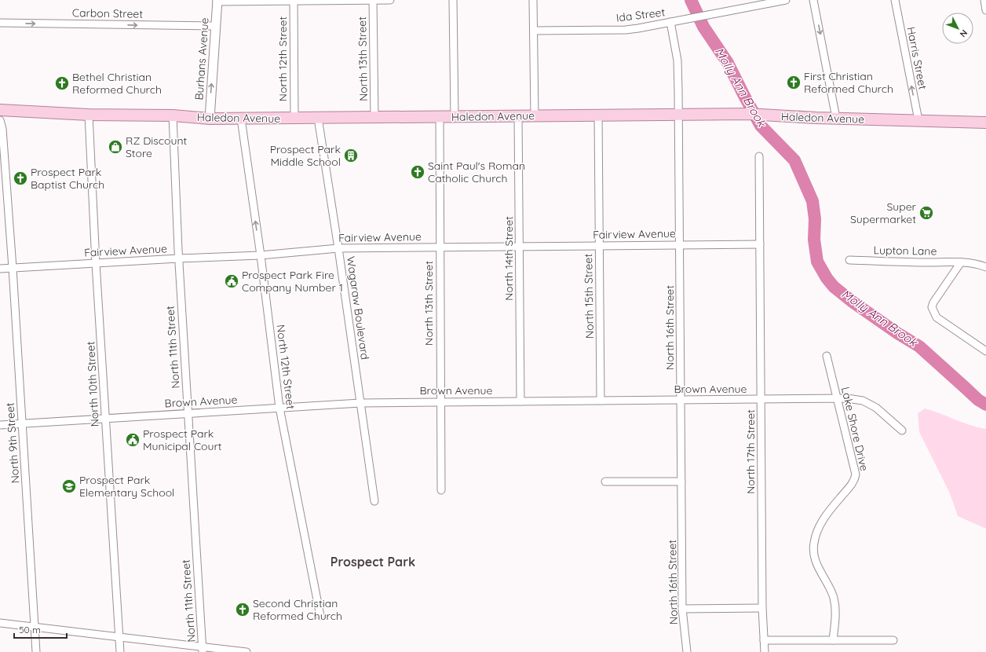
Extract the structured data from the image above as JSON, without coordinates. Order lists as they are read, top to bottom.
{
  "streets": {
    "main road": ["Haledon Avenue"],
    "street": [
      "Carbon Street",
      "Ida Street",
      "Harris Street",
      "Burhans Avenue",
      "North 12th Street",
      "North 13th Street",
      "Fairview Avenue",
      "Lupton Lane",
      "North 14th Street",
      "North 15th Street",
      "Wagaraw Boulevard",
      "North 16th Street",
      "North 11th Street",
      "North 10th Street",
      "Brown Avenue",
      "Lake Shore Drive",
      "North 9th Street",
      "North 17th Street"
    ]
  },
  "crossings": [
    ["Carbon Street", "Burhans Avenue"],
    ["Ida Street", "North 16th Street"],
    ["Harris Street", "Haledon Avenue"],
    ["Burhans Avenue", "Haledon Avenue"],
    ["North 12th Street", "Haledon Avenue"],
    ["North 12th Street", "Fairview Avenue"],
    ["North 12th Street", "Brown Avenue"],
    ["North 13th Street", "Haledon Avenue"],
    ["North 13th Street", "Fairview Avenue"],
    ["North 13th Street", "Brown Avenue"],
    ["Haledon Avenue", "North 14th Street"],
    ["Haledon Avenue", "North 15th Street"],
    ["Haledon Avenue", "Wagaraw Boulevard"],
    ["Haledon Avenue", "North 16th Street"],
    ["Haledon Avenue", "North 11th Street"],
    ["Haledon Avenue", "North 10th Street"],
    ["Fairview Avenue", "North 14th Street"],
    ["Fairview Avenue", "North 15th Street"],
    ["Fairview Avenue", "Wagaraw Boulevard"],
    ["Fairview Avenue", "North 16th Street"],
    ["Fairview Avenue", "North 11th Street"],
    ["Fairview Avenue", "North 10th Street"],
    ["Fairview Avenue", "North 9th Street"],
    ["Fairview Avenue", "North 17th Street"],
    ["North 14th Street", "Brown Avenue"],
    ["North 15th Street", "Brown Avenue"],
    ["Wagaraw Boulevard", "Brown Avenue"],
    ["North 16th Street", "Brown Avenue"],
    ["North 11th Street", "Brown Avenue"],
    ["North 10th Street", "Brown Avenue"],
    ["Brown Avenue", "Lake Shore Drive"],
    ["Brown Avenue", "North 9th Street"],
    ["Brown Avenue", "North 17th Street"]
  ],
  "one_way": ["Carbon Street", "Harris Street", "Burhans Avenue"],
  "districts": ["Prospect Park"],
  "water": ["Molly Ann Brook"],
  "places": {
    "church": [
      "First Christian Reformed Church",
      "Bethel Christian Reformed Church",
      "Saint Paul's Roman Catholic Church",
      "Prospect Park Baptist Church",
      "Second Christian Reformed Church"
    ],
    "shop": ["RZ Discount Store"],
    "building": ["Prospect Park Middle School"],
    "supermarket": ["Super Supermarket"],
    "public building": ["Prospect Park Fire Company Number 1", "Prospect Park Municipal Court"],
    "school or university": ["Prospect Park Elementary School"]
  },
  "scale_bar": "50 m",
  "north": "bottom right"
}
